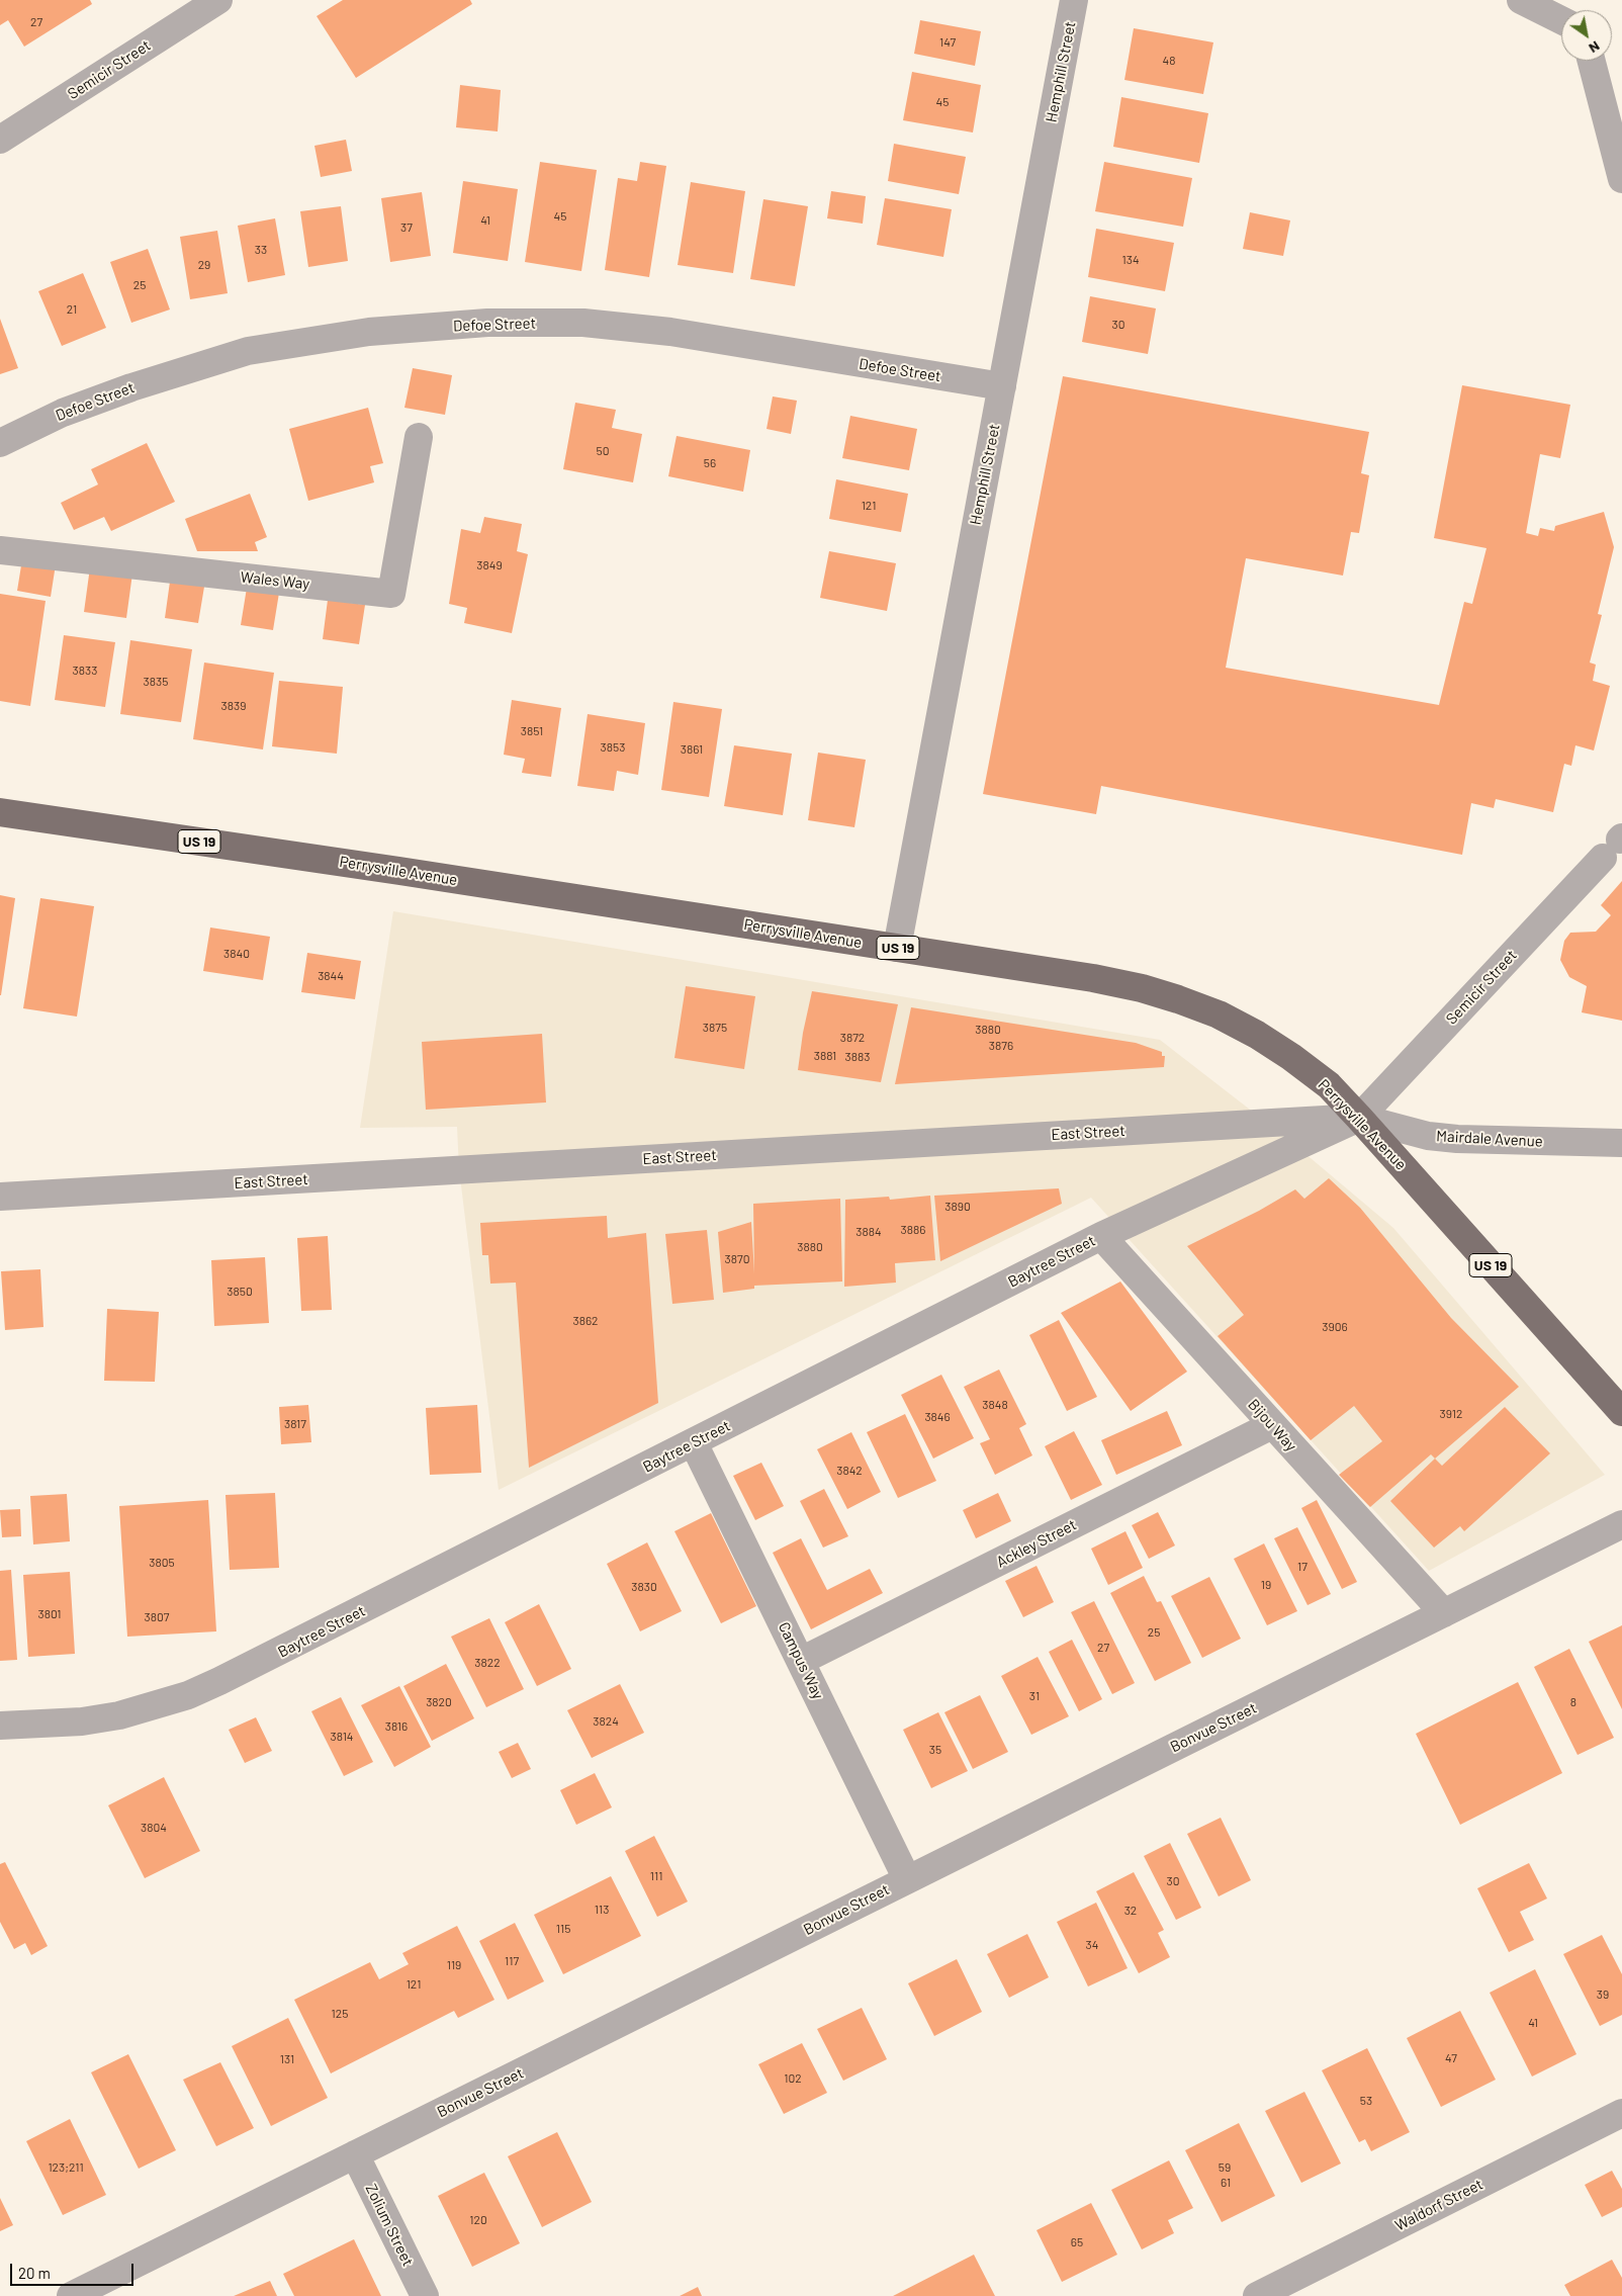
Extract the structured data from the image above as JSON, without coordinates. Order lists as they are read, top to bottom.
{
  "streets": {
    "main road": ["US 19", "Perrysville Avenue"],
    "street": [
      "Semicir Street",
      "Hemphill Street",
      "Defoe Street",
      "Wales Way",
      "East Street",
      "Mairdale Avenue",
      "Baytree Street",
      "Bijou Way",
      "Ackley Street",
      "Campus Way",
      "Bonvue Street",
      "Waldorf Street",
      "Zolium Street"
    ]
  },
  "crossings": [
    ["Semicir Street", "Perrysville Avenue"],
    ["Semicir Street", "East Street"],
    ["Semicir Street", "Mairdale Avenue"],
    ["Semicir Street", "Baytree Street"],
    ["Hemphill Street", "Defoe Street"],
    ["Hemphill Street", "Perrysville Avenue"],
    ["Perrysville Avenue", "East Street"],
    ["Perrysville Avenue", "Mairdale Avenue"],
    ["Perrysville Avenue", "Baytree Street"],
    ["East Street", "Mairdale Avenue"],
    ["East Street", "Baytree Street"],
    ["Mairdale Avenue", "Baytree Street"],
    ["Baytree Street", "Bijou Way"],
    ["Baytree Street", "Campus Way"],
    ["Bijou Way", "Ackley Street"],
    ["Bijou Way", "Bonvue Street"],
    ["Ackley Street", "Campus Way"],
    ["Campus Way", "Bonvue Street"],
    ["Bonvue Street", "Zolium Street"]
  ],
  "house_numbers": [
    "27",
    "147",
    "48",
    "45",
    "45",
    "41",
    "37",
    "33",
    "134",
    "29",
    "25",
    "21",
    "30",
    "50",
    "56",
    "121",
    "3849",
    "3833",
    "3835",
    "3839",
    "3851",
    "3853",
    "3861",
    "3840",
    "3844",
    "3875",
    "3880",
    "3872",
    "3876",
    "3881",
    "3883",
    "3890",
    "3886",
    "3884",
    "3880",
    "3870",
    "3850",
    "3862",
    "3906",
    "3848",
    "3912",
    "3846",
    "3817",
    "3842",
    "3805",
    "17",
    "19",
    "3830",
    "3801",
    "3807",
    "25",
    "27",
    "3822",
    "31",
    "3820",
    "8",
    "3824",
    "3816",
    "3814",
    "35",
    "3804",
    "111",
    "30",
    "113",
    "32",
    "115",
    "34",
    "117",
    "119",
    "121",
    "39",
    "125",
    "41",
    "47",
    "131",
    "102",
    "53",
    "123;211",
    "59",
    "61",
    "120",
    "65"
  ],
  "scale_bar": "20 m",
  "north": "bottom right"
}
